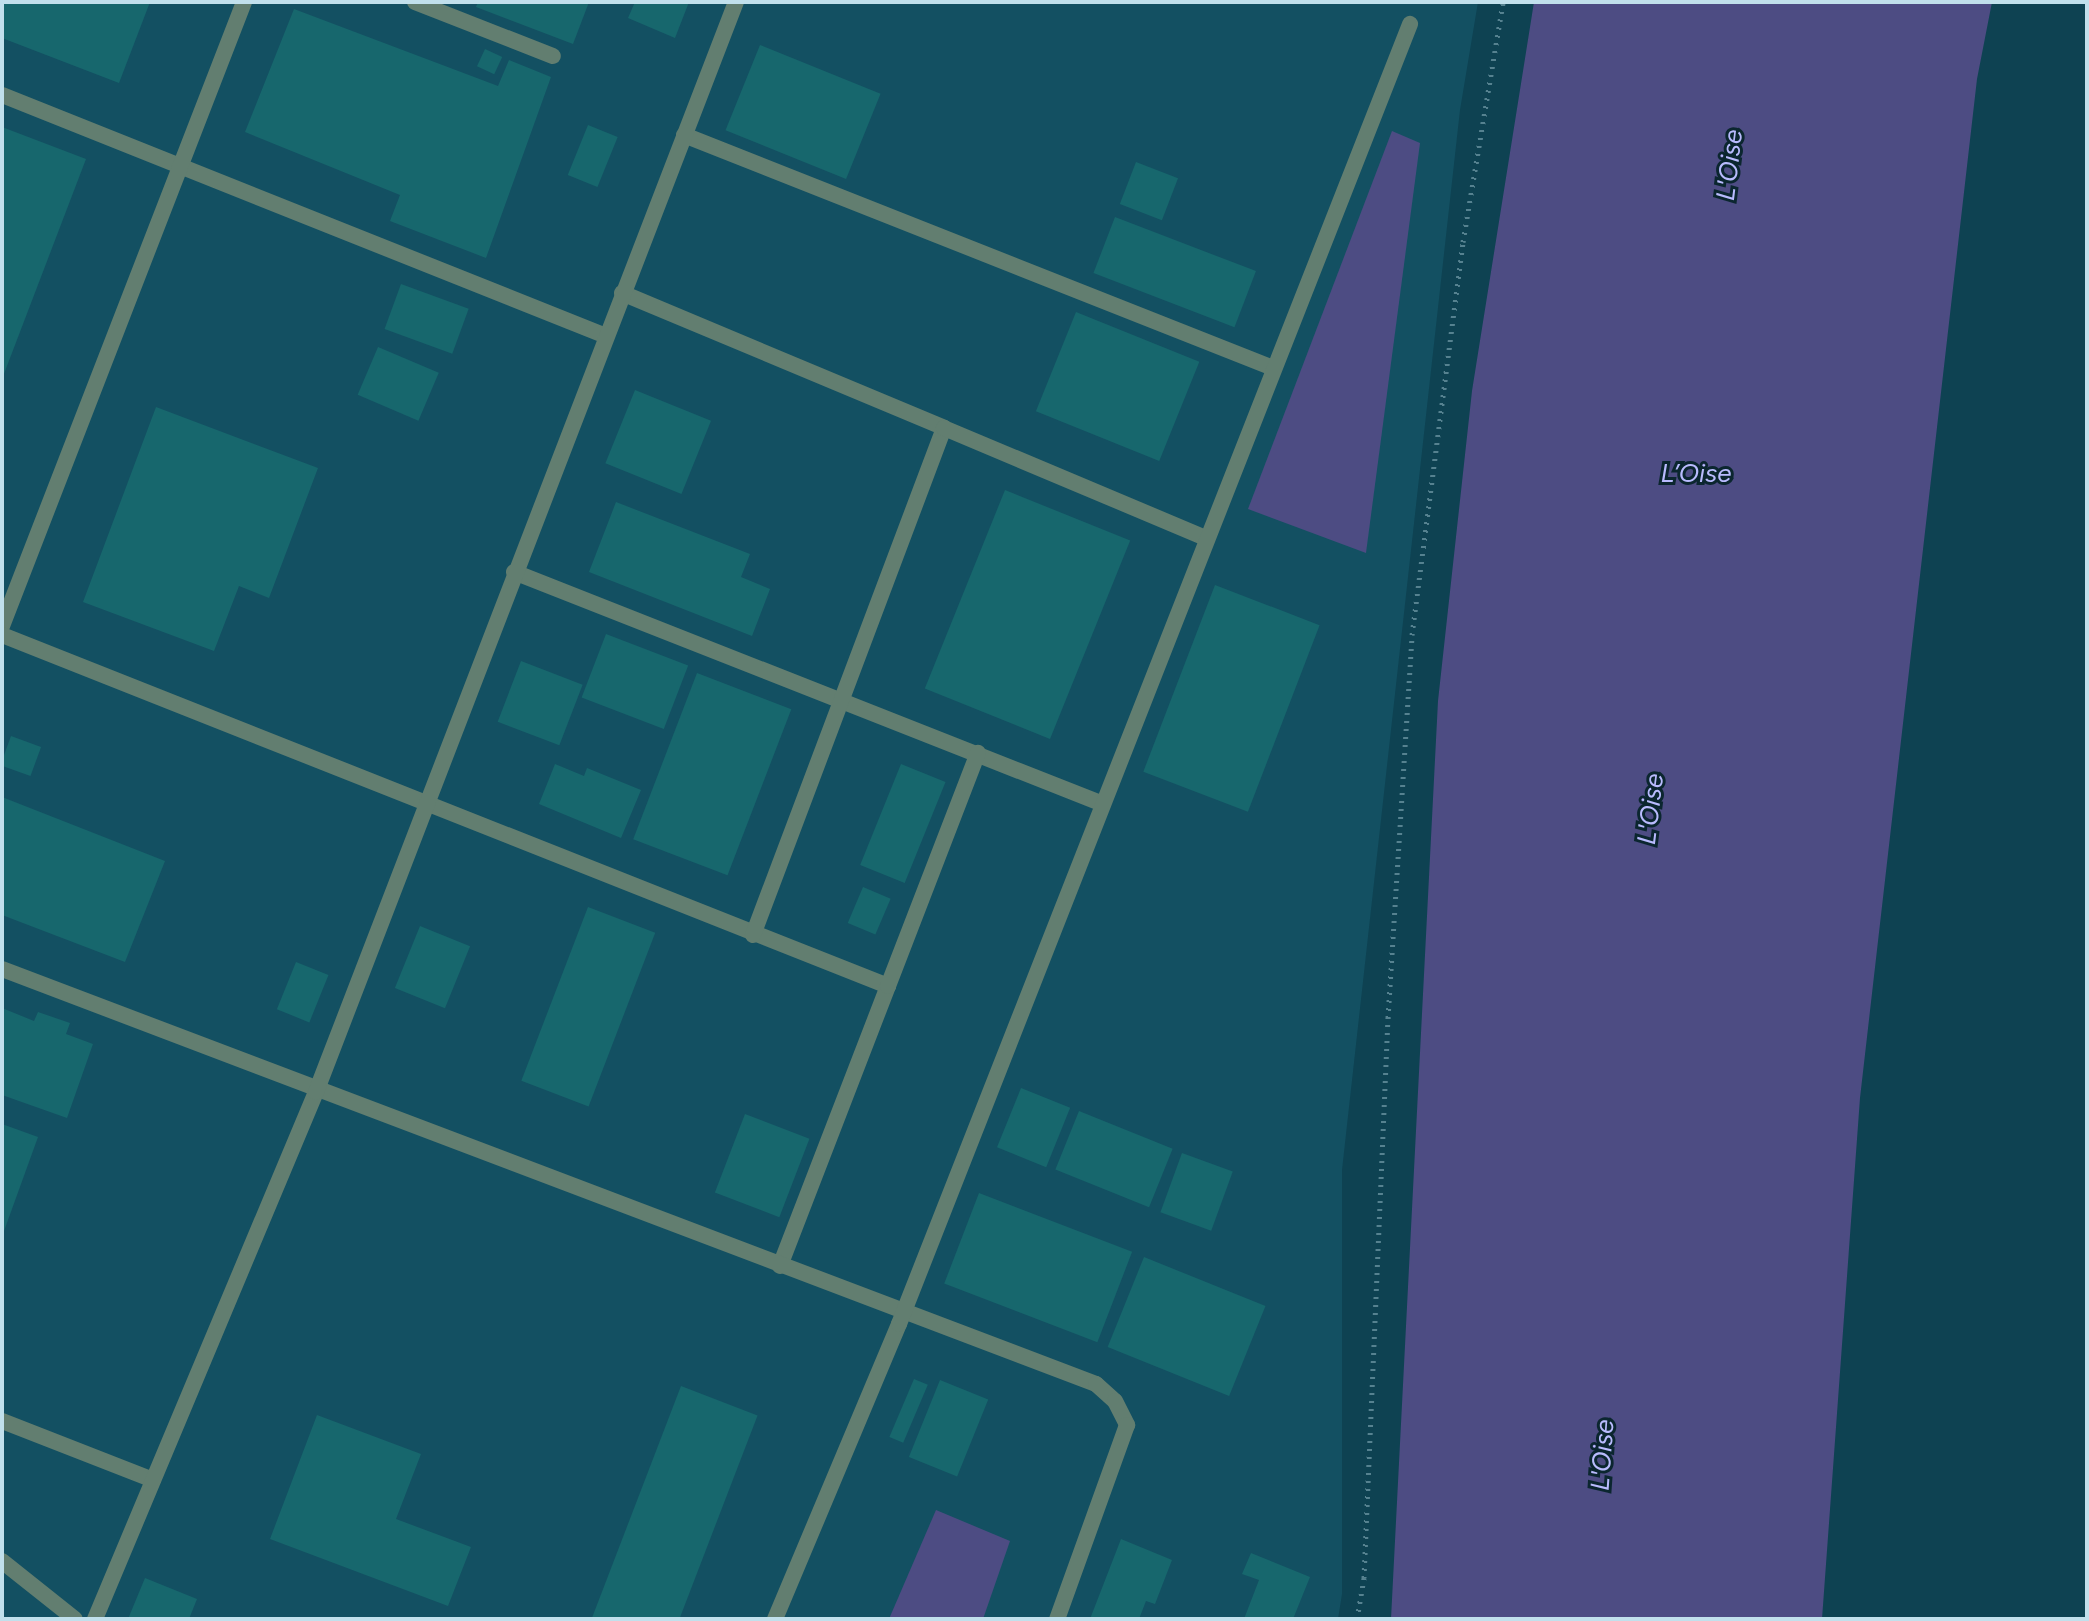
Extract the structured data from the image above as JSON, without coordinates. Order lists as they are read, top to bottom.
{
  "water": ["L'Oise", "L’Oise"]
}
